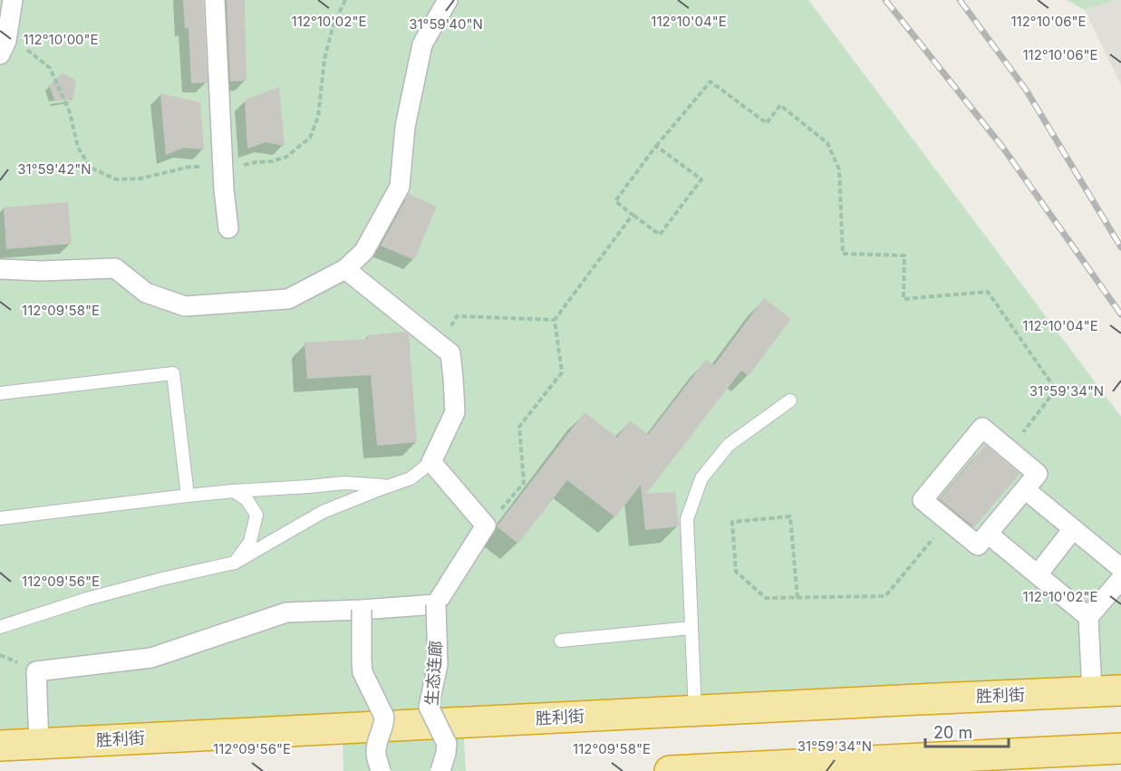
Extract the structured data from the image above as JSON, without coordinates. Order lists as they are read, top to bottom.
{
  "streets": {
    "highway": ["胜利街"],
    "street": ["生态连廊"]
  },
  "scale_bar": "20 m",
  "coordinates": [
    "112°10'02\"E",
    "112°10'04\"E",
    "112°10'06\"E",
    "31°59'40\"N",
    "112°10'00\"E",
    "31°59'42\"N",
    "112°09'58\"E",
    "31°59'34\"N",
    "112°09'56\"E"
  ]
}
